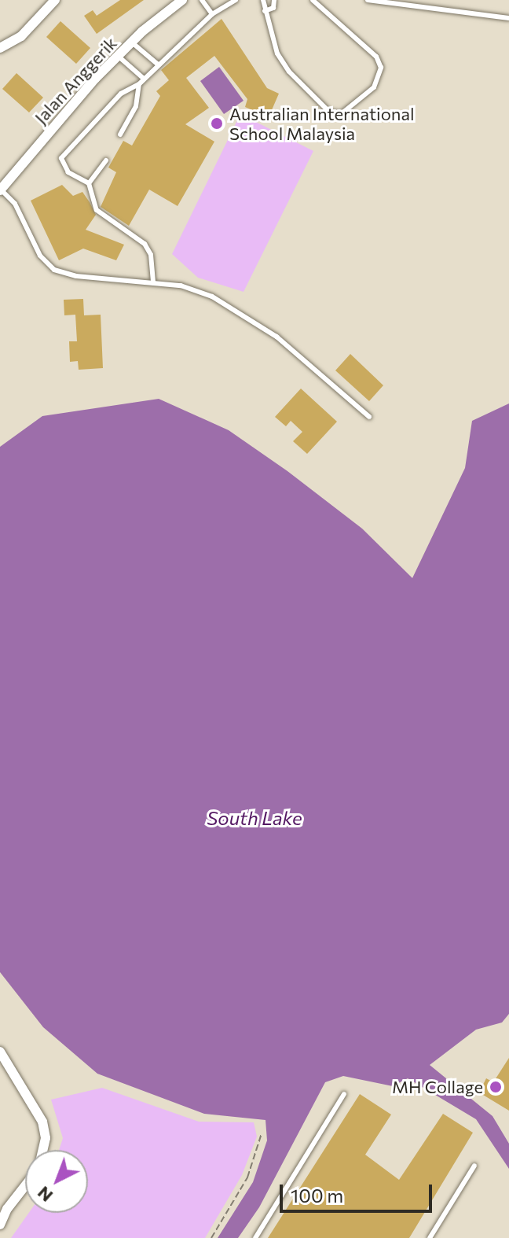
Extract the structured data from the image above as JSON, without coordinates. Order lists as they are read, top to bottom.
{
  "streets": {
    "street": ["Jalan Anggerik"]
  },
  "water": ["South Lake"],
  "places": ["Australian International School Malaysia", "MH Collage"],
  "scale_bar": "100 m",
  "north": "bottom left"
}
